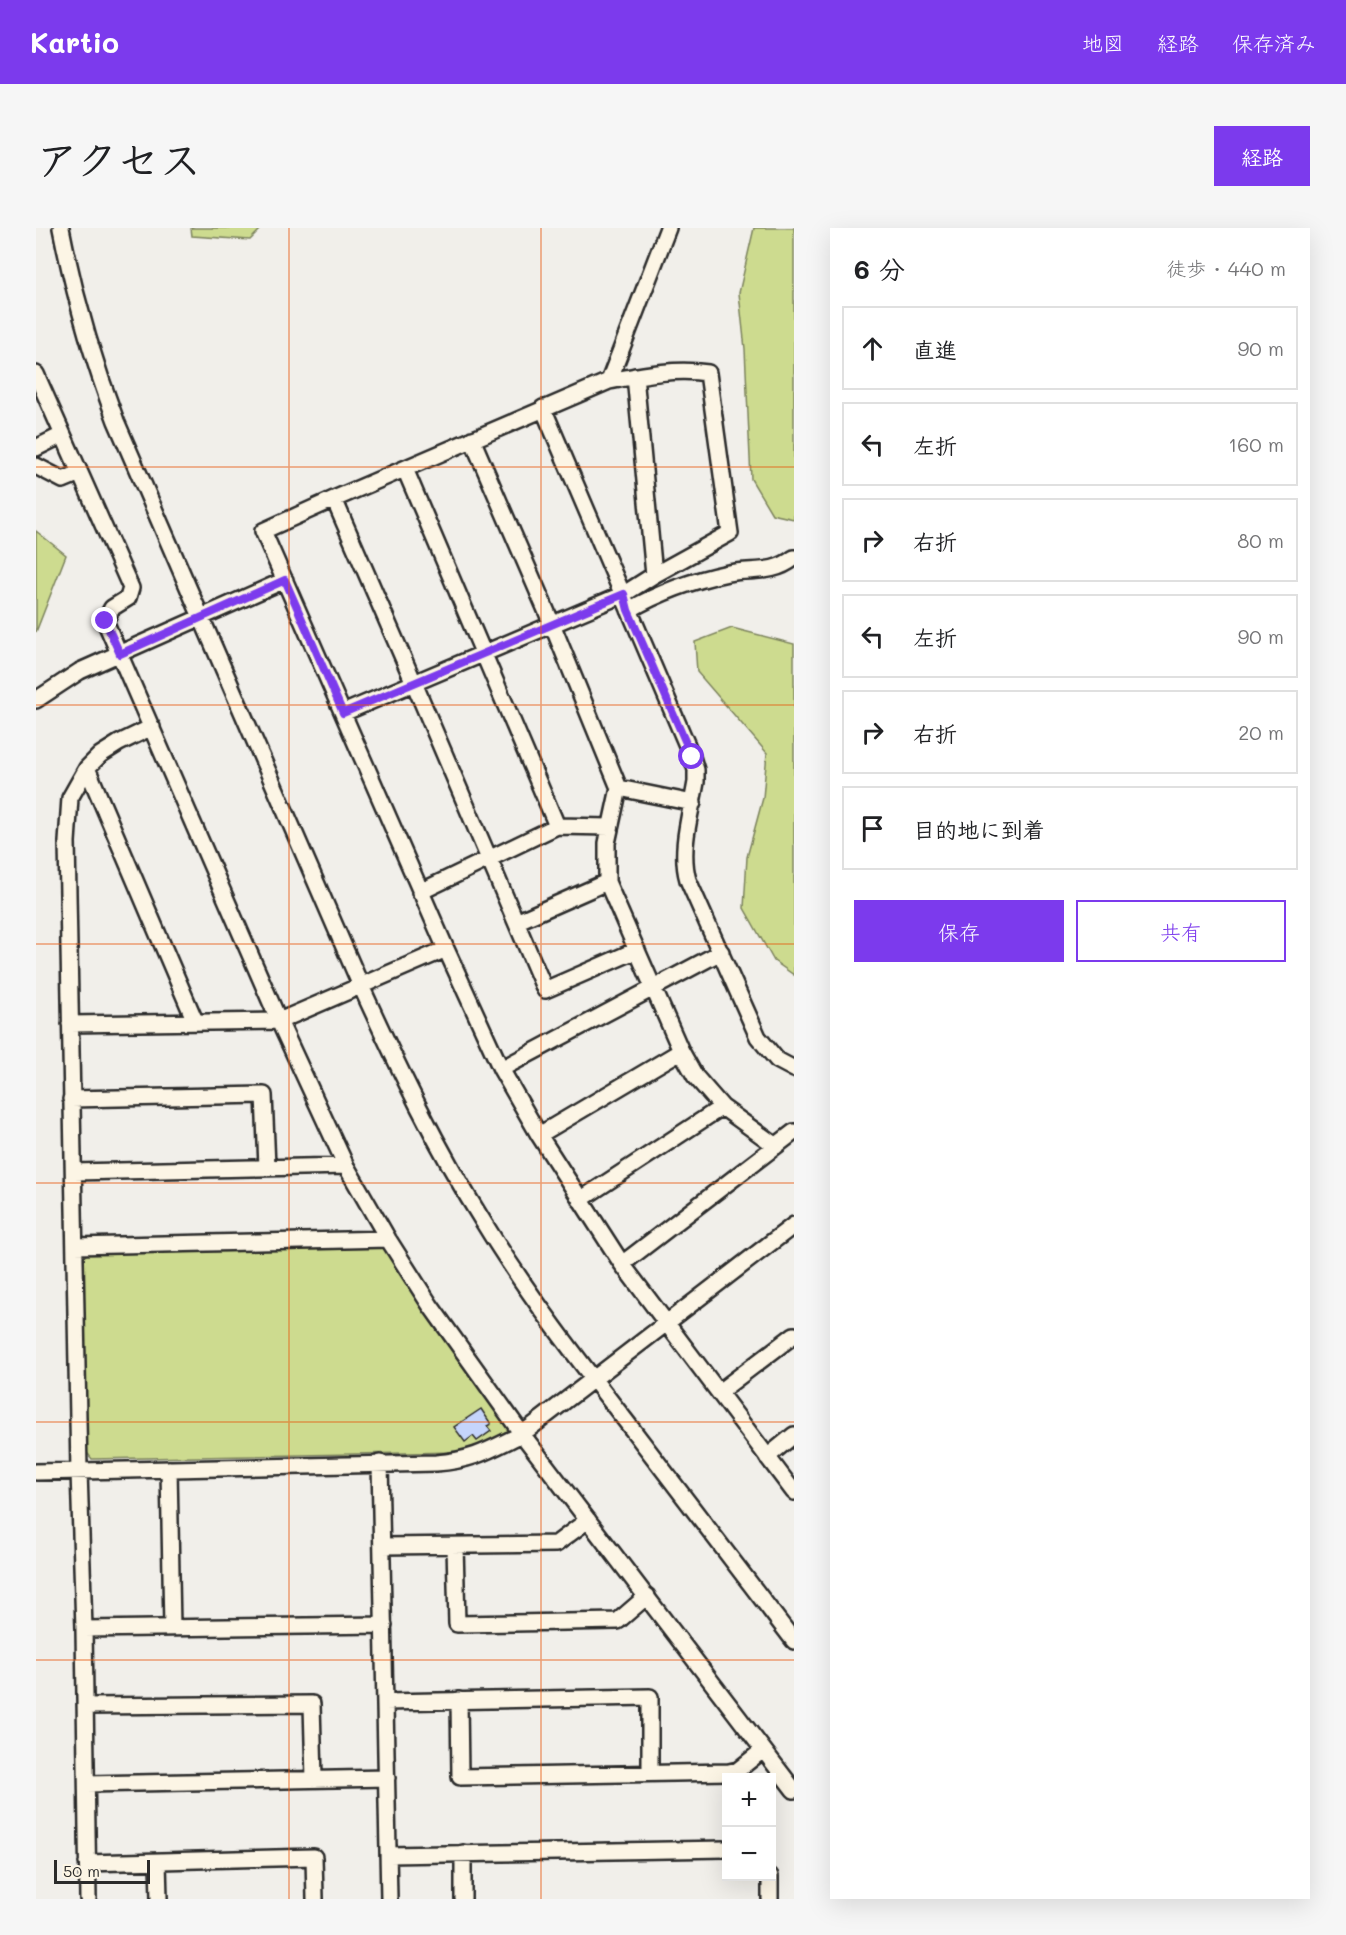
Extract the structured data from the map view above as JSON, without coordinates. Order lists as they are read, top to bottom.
{
  "scale_bar": "50 m",
  "page": {
    "header": "Kartio",
    "nav": ["地図", "経路", "保存済み"],
    "title": "アクセス",
    "buttons": [
      "経路",
      ["保存", "共有"]
    ],
    "heading": ["6 分", "徒歩 · 440 m"],
    "list": [
      ["直進", "90 m"],
      ["左折", "160 m"],
      ["右折", "80 m"],
      ["左折", "90 m"],
      ["右折", "20 m"],
      "目的地に到着"
    ],
    "map_buttons": ["+", "−"],
    "scale": "50 m"
  }
}
